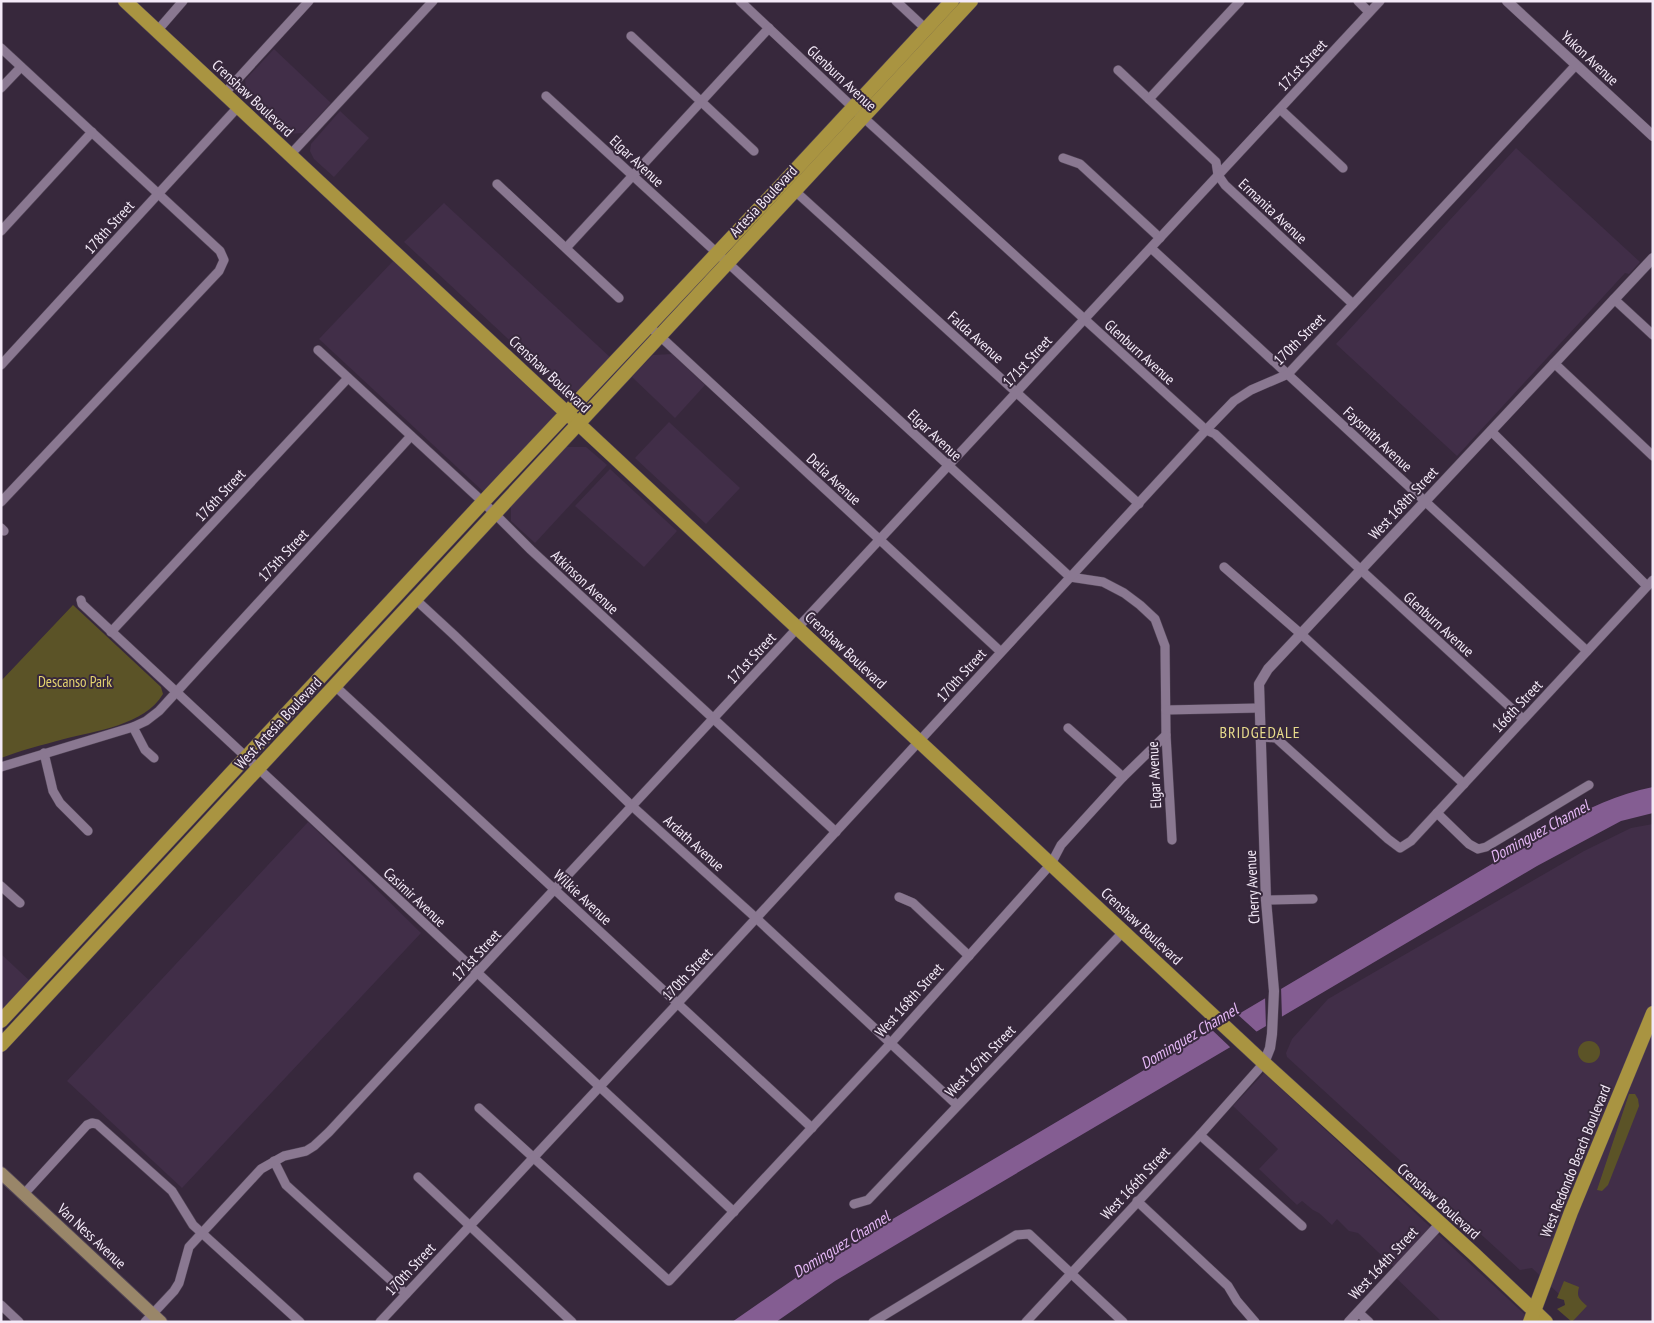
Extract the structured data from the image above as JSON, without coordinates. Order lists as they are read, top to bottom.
{
  "streets": {
    "main road": [
      "Crenshaw Boulevard",
      "Artesia Boulevard",
      "West Artesia Boulevard",
      "West Redondo Beach Boulevard",
      "Van Ness Avenue"
    ],
    "street": [
      "Yukon Avenue",
      "171st Street",
      "Glenburn Avenue",
      "Elgar Avenue",
      "Ermanita Avenue",
      "178th Street",
      "Falda Avenue",
      "170th Street",
      "Faysmith Avenue",
      "Delia Avenue",
      "176th Street",
      "West 168th Street",
      "175th Street",
      "Atkinson Avenue",
      "166th Street",
      "Ardath Avenue",
      "Cherry Avenue",
      "Casimir Avenue",
      "Wilkie Avenue",
      "West 167th Street",
      "West 166th Street",
      "West 164th Street"
    ]
  },
  "crossings": [
    ["Yukon Avenue", "170th Street"],
    ["171st Street", "Glenburn Avenue"],
    ["171st Street", "Crenshaw Boulevard"],
    ["171st Street", "Elgar Avenue"],
    ["171st Street", "Ermanita Avenue"],
    ["171st Street", "Falda Avenue"],
    ["171st Street", "Faysmith Avenue"],
    ["171st Street", "Delia Avenue"],
    ["171st Street", "Atkinson Avenue"],
    ["171st Street", "Ardath Avenue"],
    ["171st Street", "Casimir Avenue"],
    ["171st Street", "Wilkie Avenue"],
    ["171st Street", "Van Ness Avenue"],
    ["Glenburn Avenue", "Artesia Boulevard"],
    ["Glenburn Avenue", "170th Street"],
    ["Glenburn Avenue", "West 168th Street"],
    ["Glenburn Avenue", "166th Street"],
    ["Crenshaw Boulevard", "Artesia Boulevard"],
    ["Crenshaw Boulevard", "178th Street"],
    ["Crenshaw Boulevard", "170th Street"],
    ["Crenshaw Boulevard", "West 168th Street"],
    ["Crenshaw Boulevard", "West Artesia Boulevard"],
    ["Crenshaw Boulevard", "Cherry Avenue"],
    ["Crenshaw Boulevard", "West 167th Street"],
    ["Crenshaw Boulevard", "West Redondo Beach Boulevard"],
    ["Crenshaw Boulevard", "West 166th Street"],
    ["Crenshaw Boulevard", "West 164th Street"],
    ["Elgar Avenue", "Artesia Boulevard"],
    ["Elgar Avenue", "170th Street"],
    ["Elgar Avenue", "West 168th Street"],
    ["Artesia Boulevard", "Falda Avenue"],
    ["Artesia Boulevard", "Delia Avenue"],
    ["Artesia Boulevard", "West Artesia Boulevard"],
    ["Ermanita Avenue", "170th Street"],
    ["Falda Avenue", "170th Street"],
    ["170th Street", "Faysmith Avenue"],
    ["170th Street", "Delia Avenue"],
    ["170th Street", "West 168th Street"],
    ["170th Street", "Atkinson Avenue"],
    ["170th Street", "Ardath Avenue"],
    ["170th Street", "Casimir Avenue"],
    ["170th Street", "Wilkie Avenue"],
    ["Faysmith Avenue", "West 168th Street"],
    ["Faysmith Avenue", "166th Street"],
    ["176th Street", "Atkinson Avenue"],
    ["176th Street", "Casimir Avenue"],
    ["West 168th Street", "Ardath Avenue"],
    ["West 168th Street", "Cherry Avenue"],
    ["West 168th Street", "Casimir Avenue"],
    ["West 168th Street", "Wilkie Avenue"],
    ["175th Street", "Atkinson Avenue"],
    ["175th Street", "Casimir Avenue"],
    ["Atkinson Avenue", "West Artesia Boulevard"],
    ["166th Street", "Cherry Avenue"],
    ["West Artesia Boulevard", "Ardath Avenue"],
    ["West Artesia Boulevard", "Casimir Avenue"],
    ["West Artesia Boulevard", "Wilkie Avenue"],
    ["Ardath Avenue", "West 167th Street"],
    ["Cherry Avenue", "West 166th Street"]
  ],
  "districts": ["BRIDGEDALE"],
  "water": ["Dominguez Channel"],
  "parks": ["Descanso Park"]
}
